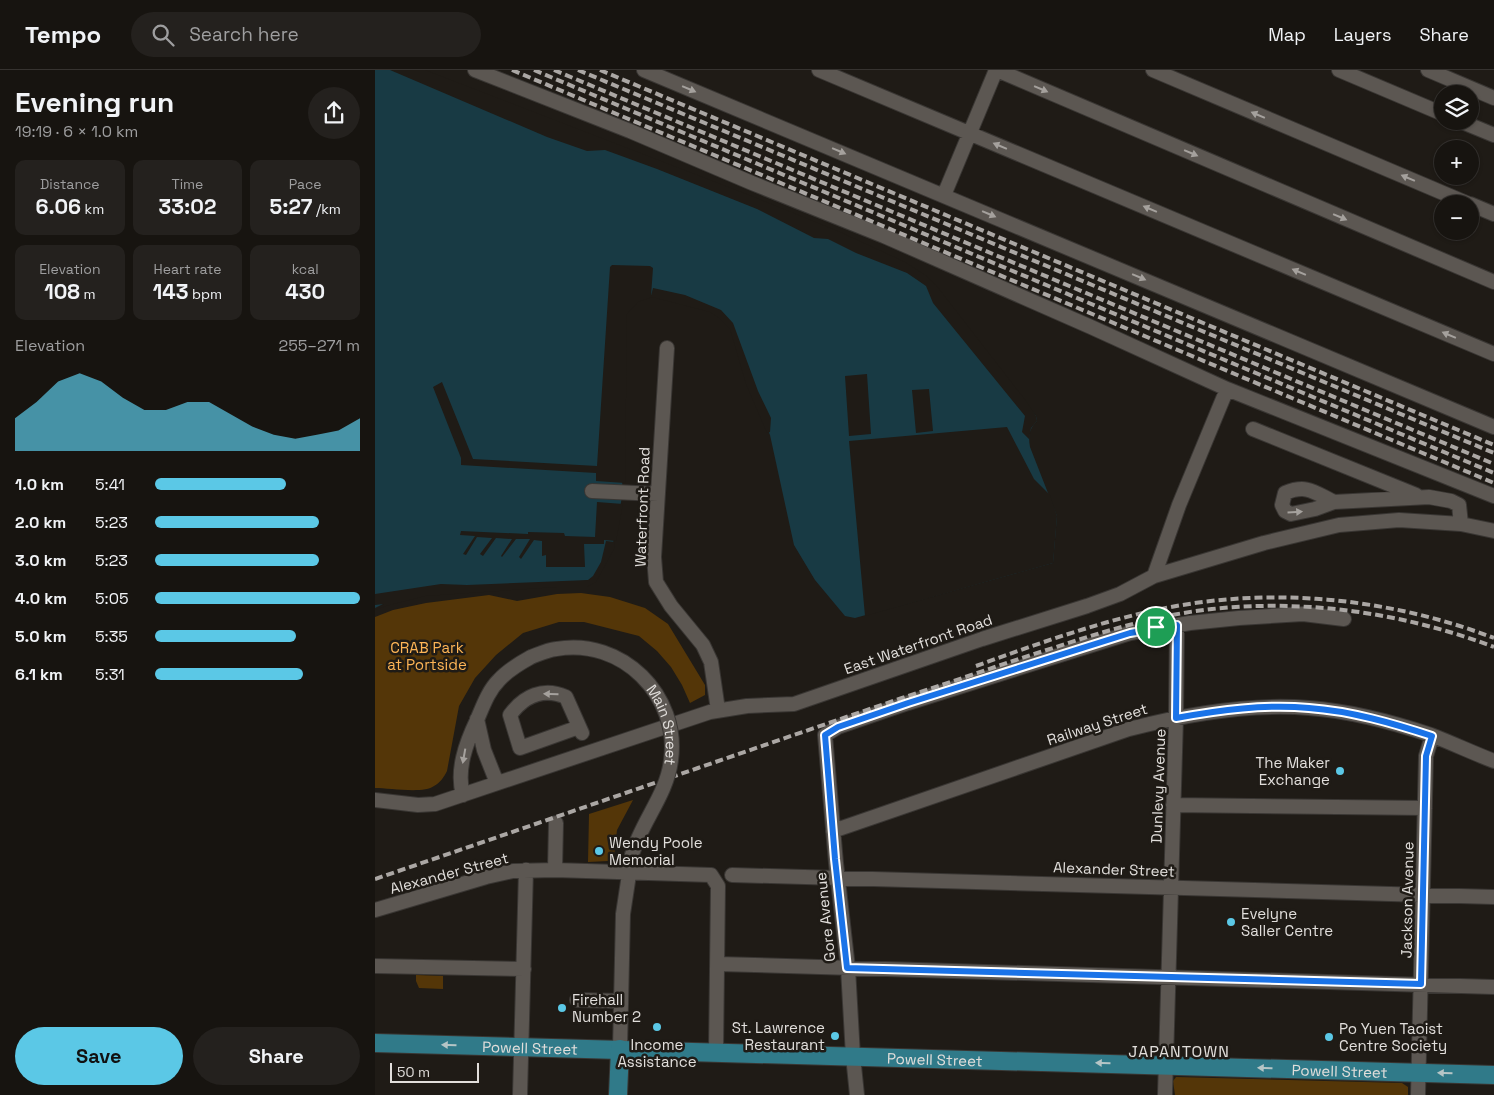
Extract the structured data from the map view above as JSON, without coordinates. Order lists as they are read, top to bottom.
{
  "streets": {
    "main road": ["Main Street", "Powell Street"],
    "street": [
      "Waterfront Road",
      "East Waterfront Road",
      "Railway Street",
      "Dunlevy Avenue",
      "Alexander Street",
      "Jackson Avenue",
      "Gore Avenue"
    ]
  },
  "crossings": [
    ["Waterfront Road", "East Waterfront Road"],
    ["East Waterfront Road", "Main Street"],
    ["Railway Street", "Dunlevy Avenue"],
    ["Railway Street", "Jackson Avenue"],
    ["Railway Street", "Gore Avenue"],
    ["Main Street", "Alexander Street"],
    ["Main Street", "Powell Street"],
    ["Dunlevy Avenue", "Alexander Street"],
    ["Dunlevy Avenue", "Gore Avenue"],
    ["Dunlevy Avenue", "Powell Street"],
    ["Alexander Street", "Jackson Avenue"],
    ["Alexander Street", "Gore Avenue"],
    ["Jackson Avenue", "Powell Street"],
    ["Gore Avenue", "Powell Street"]
  ],
  "one_way": ["Powell Street"],
  "districts": ["JAPANTOWN"],
  "parks": ["CRAB Park at Portside"],
  "places": [
    "The Maker Exchange",
    "Wendy Poole Memorial",
    "Evelyne Saller Centre",
    "Firehall Number 2",
    "Income Assistance",
    "St. Lawrence Restaurant",
    "Po Yuen Taoist Centre Society"
  ],
  "scale_bar": "50 m",
  "page": {
    "header": "Tempo",
    "search": "Search here",
    "nav": ["Map", "Layers", "Share"],
    "heading": ["Evening run", "19:19 · 6 × 1.0 km"],
    "map_buttons": ["+", "−"],
    "stats": [
      ["Distance", "6.06 km"],
      ["Time", "33:02"],
      ["Pace", "5:27 /km"],
      ["Elevation", "108 m"],
      ["Heart rate", "143 bpm"],
      ["kcal", "430"]
    ],
    "chart": ["Elevation", "255–271 m"],
    "list": [
      {
        "name": "1.0 km",
        "note": "5:41"
      },
      {
        "name": "2.0 km",
        "note": "5:23"
      },
      {
        "name": "3.0 km",
        "note": "5:23"
      },
      {
        "name": "4.0 km",
        "note": "5:05"
      },
      {
        "name": "5.0 km",
        "note": "5:35"
      },
      {
        "name": "6.1 km",
        "note": "5:31"
      }
    ],
    "buttons": ["Save", "Share"],
    "scale": "50 m"
  }
}
